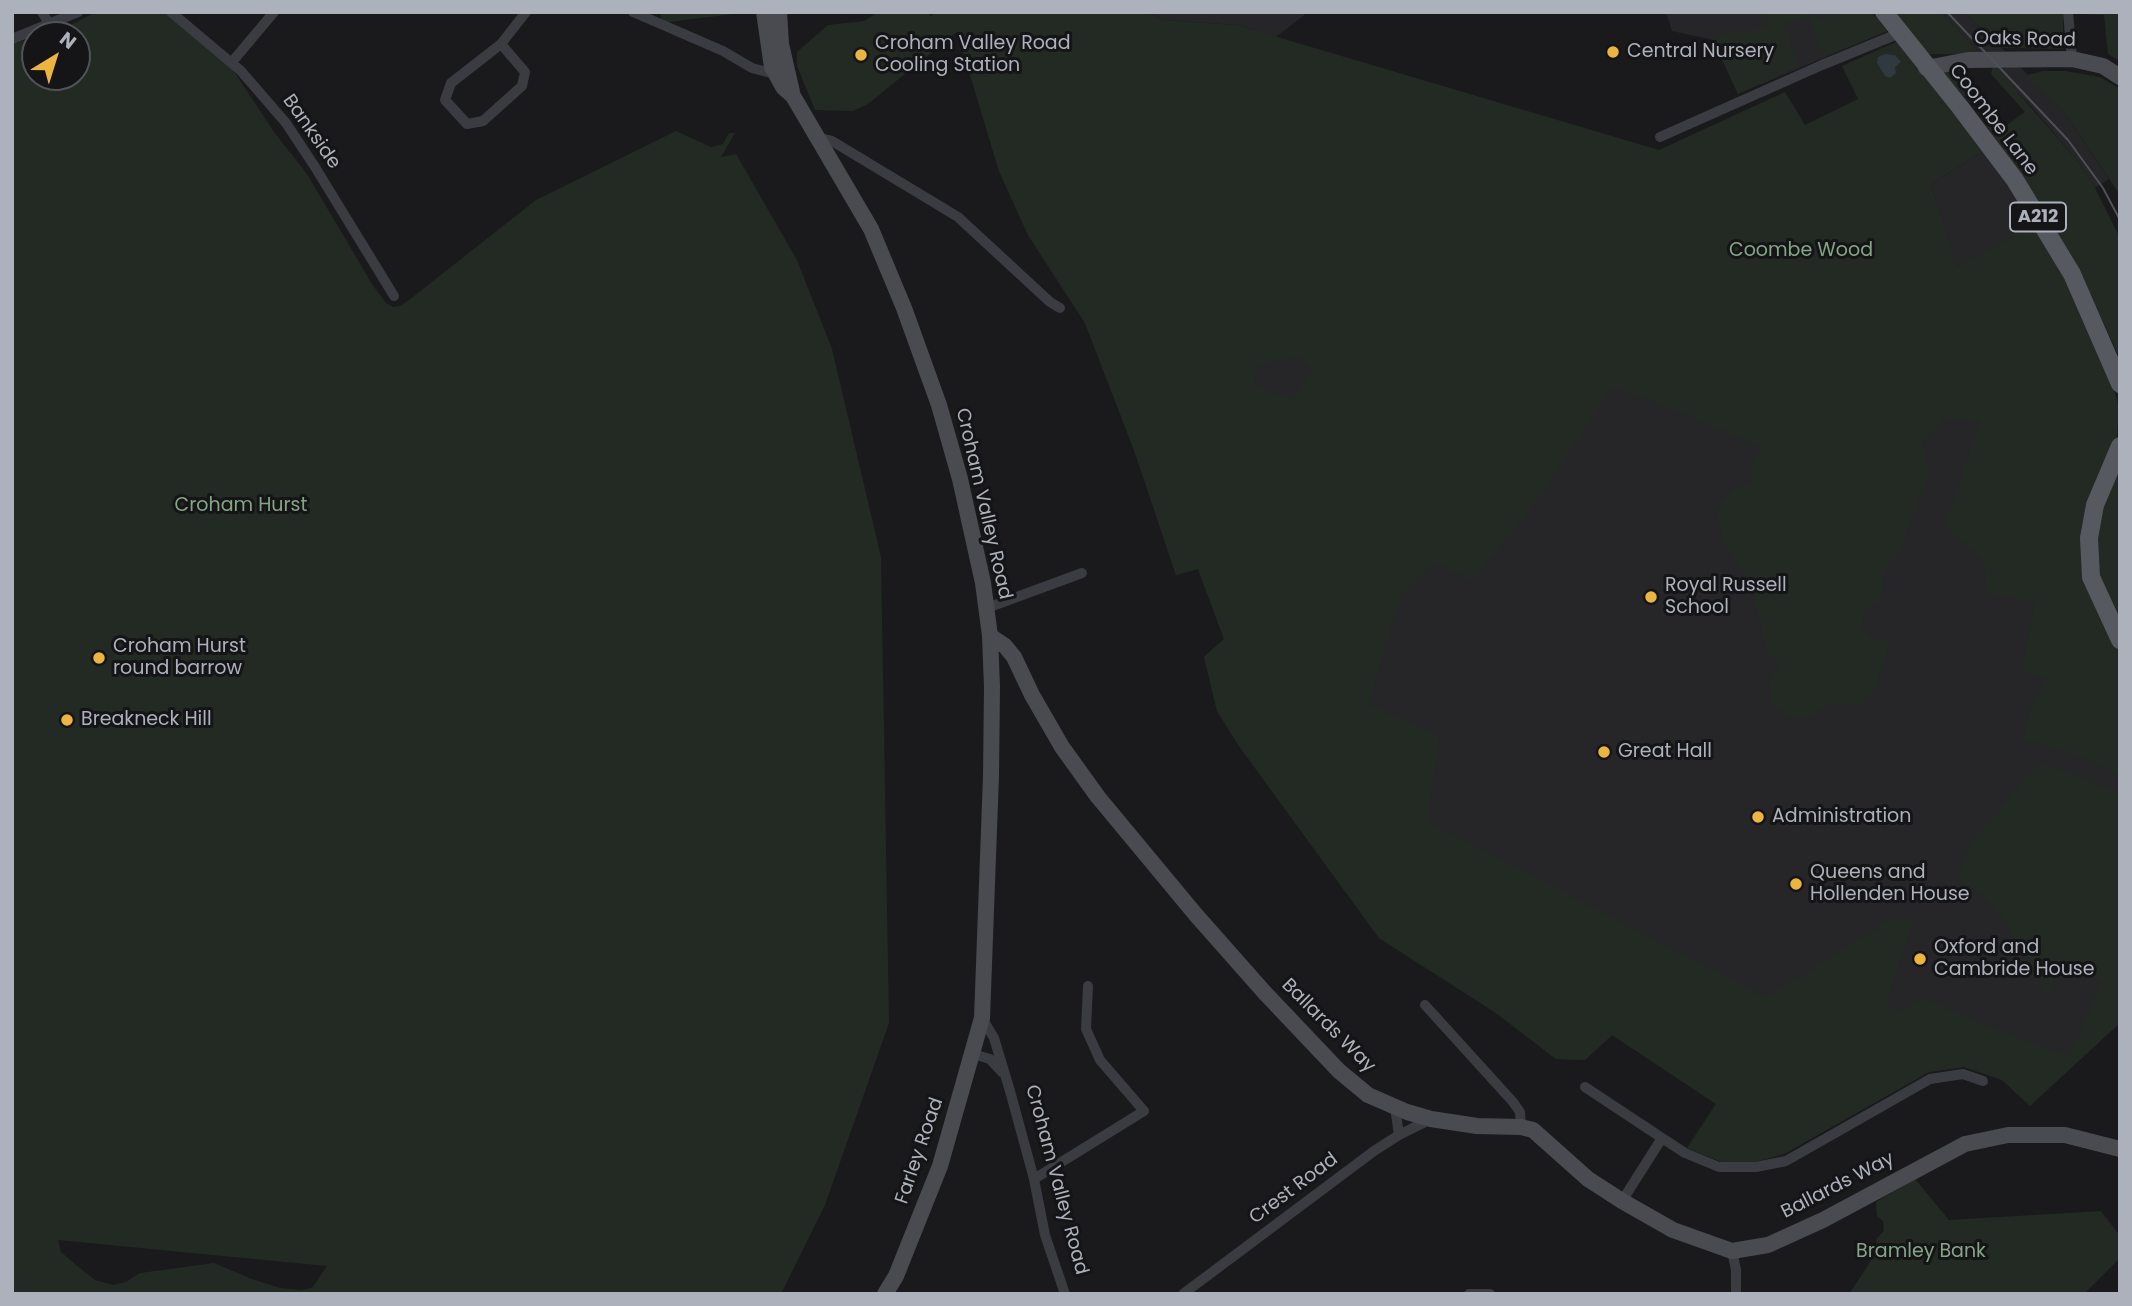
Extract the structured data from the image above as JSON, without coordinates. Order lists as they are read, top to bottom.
{
  "streets": {
    "main road": ["Coombe Lane", "A212"],
    "street": [
      "Oaks Road",
      "Bankside",
      "Croham Valley Road",
      "Ballards Way",
      "Farley Road",
      "Crest Road"
    ]
  },
  "crossings": [
    ["Oaks Road", "Coombe Lane"],
    ["Oaks Road", "A212"],
    ["Coombe Lane", "A212"],
    ["Croham Valley Road", "Ballards Way"],
    ["Croham Valley Road", "Farley Road"],
    ["Ballards Way", "Crest Road"]
  ],
  "parks": ["Coombe Wood", "Croham Hurst", "Bramley Bank"],
  "places": [
    "Central Nursery",
    "Croham Valley Road Cooling Station",
    "Royal Russell School",
    "Croham Hurst round barrow",
    "Breakneck Hill",
    "Great Hall",
    "Administration",
    "Queens and Hollenden House",
    "Oxford and Cambride House"
  ],
  "north": "top right"
}
